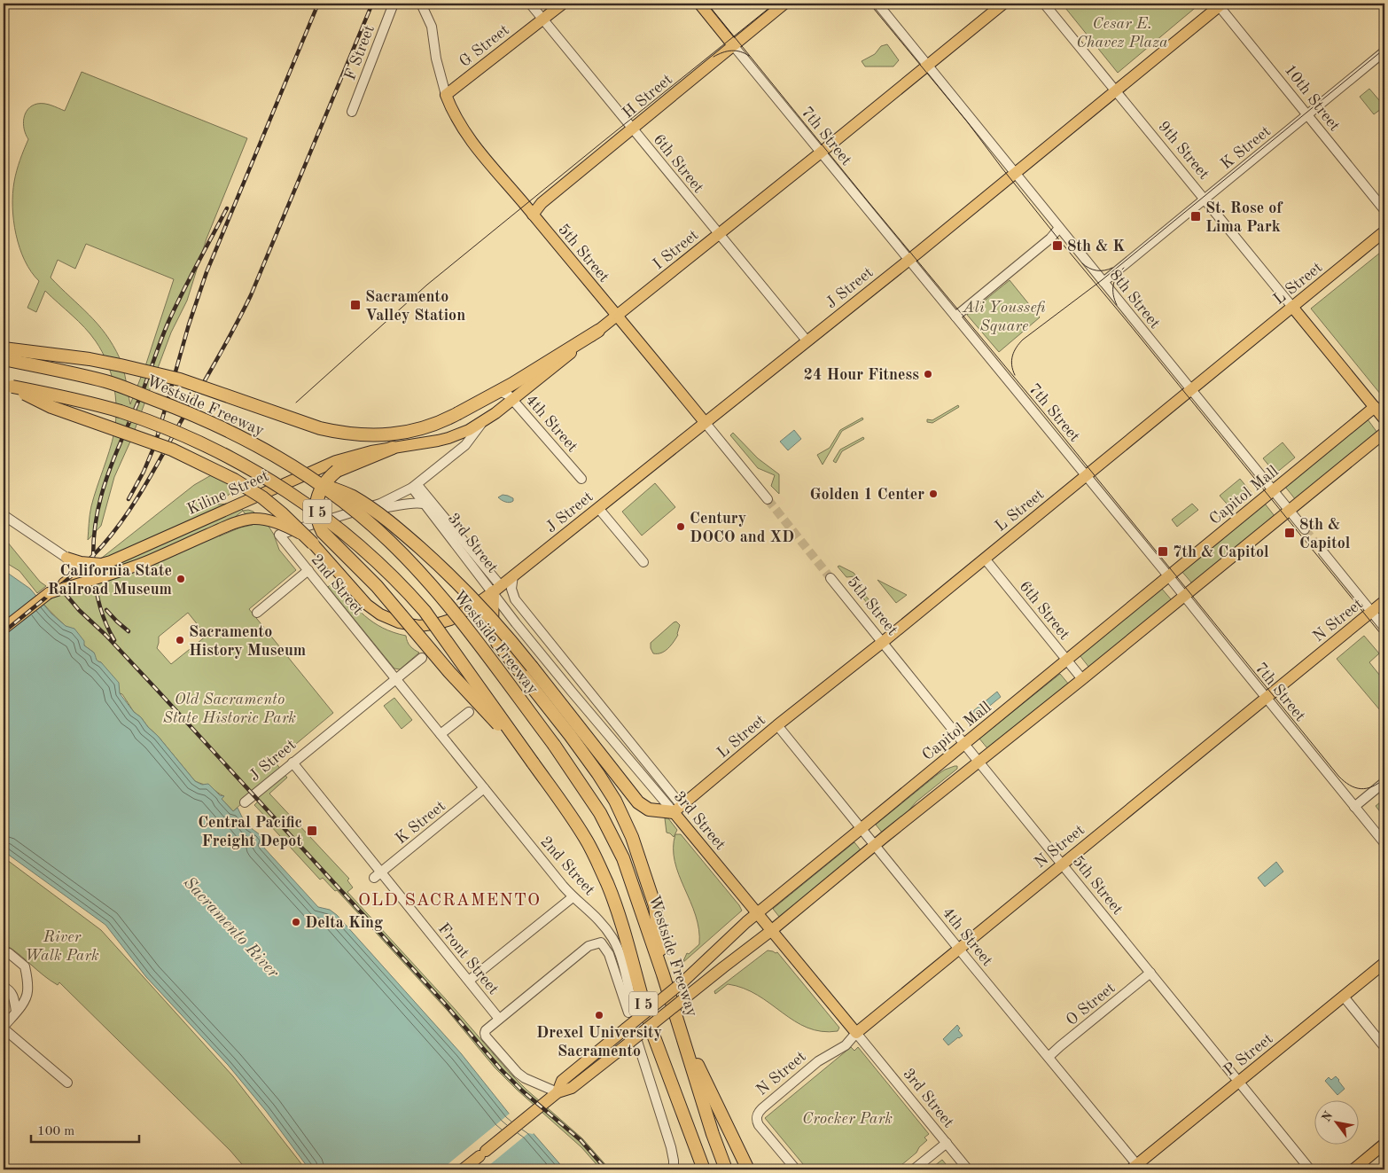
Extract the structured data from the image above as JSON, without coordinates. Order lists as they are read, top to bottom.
{
  "streets": {
    "highway": ["Westside Freeway", "I 5"],
    "main road": [
      "G Street",
      "H Street",
      "7th Street",
      "9th Street",
      "I Street",
      "5th Street",
      "L Street",
      "J Street",
      "Kiline Street",
      "Capitol Mall",
      "3rd Street",
      "N Street",
      "P Street"
    ],
    "street": [
      "F Street",
      "10th Street",
      "K Street",
      "6th Street",
      "8th Street",
      "4th Street",
      "2nd Street",
      "Front Street",
      "O Street"
    ]
  },
  "crossings": [
    ["G Street", "6th Street"],
    ["G Street", "5th Street"],
    ["H Street", "7th Street"],
    ["H Street", "6th Street"],
    ["H Street", "5th Street"],
    ["10th Street", "K Street"],
    ["10th Street", "J Street"],
    ["7th Street", "I Street"],
    ["7th Street", "L Street"],
    ["7th Street", "J Street"],
    ["7th Street", "Capitol Mall"],
    ["7th Street", "N Street"],
    ["K Street", "9th Street"],
    ["K Street", "8th Street"],
    ["K Street", "2nd Street"],
    ["K Street", "Front Street"],
    ["9th Street", "L Street"],
    ["9th Street", "J Street"],
    ["9th Street", "Capitol Mall"],
    ["6th Street", "I Street"],
    ["6th Street", "L Street"],
    ["6th Street", "J Street"],
    ["6th Street", "Capitol Mall"],
    ["I Street", "5th Street"],
    ["I Street", "8th Street"],
    ["I Street", "4th Street"],
    ["I Street", "3rd Street"],
    ["I Street", "2nd Street"],
    ["5th Street", "L Street"],
    ["5th Street", "J Street"],
    ["5th Street", "Capitol Mall"],
    ["5th Street", "N Street"],
    ["5th Street", "O Street"],
    ["5th Street", "P Street"],
    ["L Street", "8th Street"],
    ["L Street", "4th Street"],
    ["L Street", "3rd Street"],
    ["J Street", "8th Street"],
    ["J Street", "Kiline Street"],
    ["J Street", "3rd Street"],
    ["J Street", "2nd Street"],
    ["J Street", "Front Street"],
    ["8th Street", "Capitol Mall"],
    ["4th Street", "Capitol Mall"],
    ["4th Street", "N Street"],
    ["4th Street", "O Street"],
    ["4th Street", "P Street"],
    ["Capitol Mall", "3rd Street"],
    ["Capitol Mall", "2nd Street"],
    ["Capitol Mall", "Front Street"],
    ["3rd Street", "N Street"]
  ],
  "districts": ["OLD SACRAMENTO"],
  "water": ["Sacramento River"],
  "parks": [
    "Cesar E. Chavez Plaza",
    "Ali Youssefi Square",
    "Old Sacramento State Historic Park",
    "River Walk Park",
    "Crocker Park"
  ],
  "places": {
    "transit": [
      "St. Rose of Lima Park",
      "8th & K",
      "Sacramento Valley Station",
      "8th & Capitol",
      "7th & Capitol",
      "Central Pacific Freight Depot"
    ],
    "other": [
      "24 Hour Fitness",
      "Golden 1 Center",
      "Century DOCO and XD",
      "California State Railroad Museum",
      "Sacramento History Museum",
      "Delta King",
      "Drexel University Sacramento"
    ]
  },
  "scale_bar": "100 m",
  "north": "top left"
}
